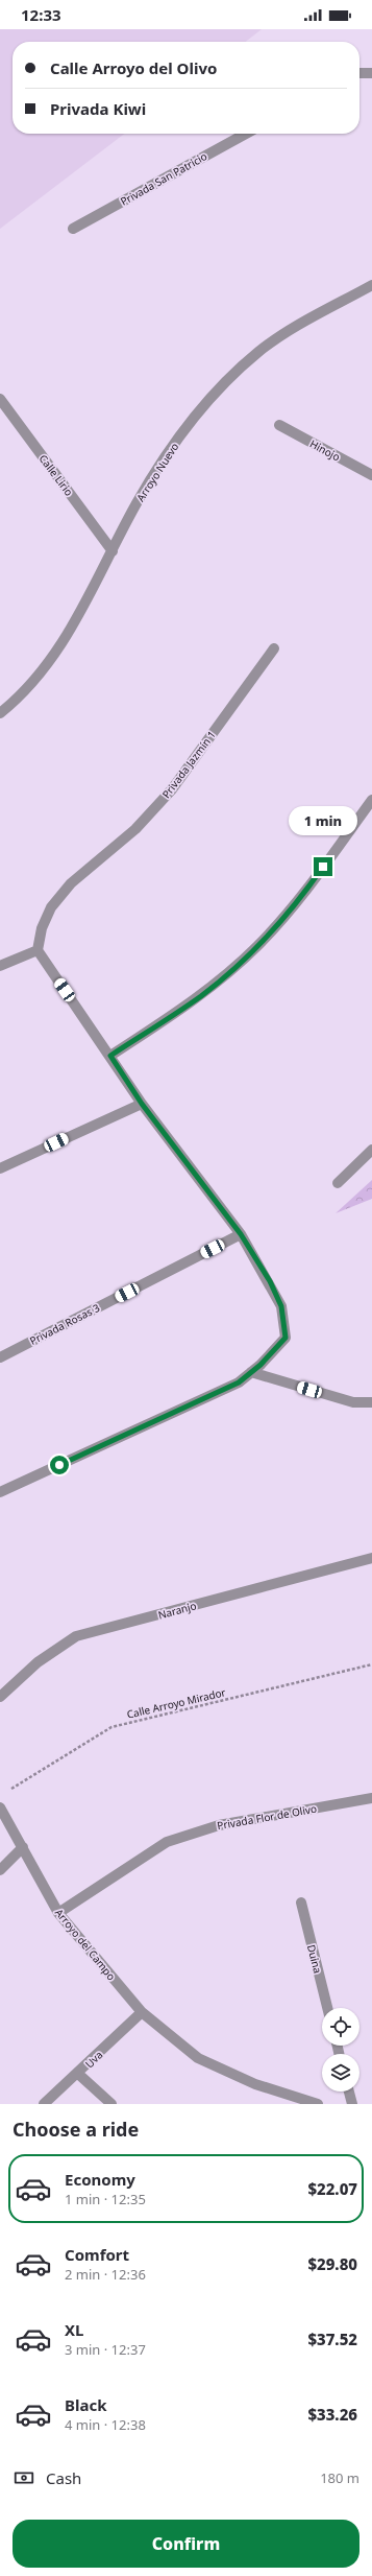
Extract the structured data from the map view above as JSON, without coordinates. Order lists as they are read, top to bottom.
{
  "streets": {
    "street": [
      "Privada San Patricio",
      "Hinojo",
      "Arroyo Nuevo",
      "Calle Lirio",
      "Privada Jazmín 1",
      "Privada Rosas 3",
      "Naranjo",
      "Privada Flor de Olivo",
      "Arroyo del Campo",
      "Duina",
      "Uva"
    ],
    "path": ["Calle Arroyo Mirador"]
  },
  "crossings": [
    ["Arroyo Nuevo", "Calle Lirio"],
    ["Privada Flor de Olivo", "Arroyo del Campo"],
    ["Arroyo del Campo", "Uva"]
  ],
  "page": {
    "status": "12:33",
    "banner": ["Calle Arroyo del Olivo", "Privada Kiwi"],
    "bubble": "1 min",
    "heading": "Choose a ride",
    "list": [
      {
        "name": "Economy",
        "note": "1 min · 12:35",
        "value": "$22.07"
      },
      {
        "name": "Comfort",
        "note": "2 min · 12:36",
        "value": "$29.80"
      },
      {
        "name": "XL",
        "note": "3 min · 12:37",
        "value": "$37.52"
      },
      {
        "name": "Black",
        "note": "4 min · 12:38",
        "value": "$33.26"
      }
    ],
    "pay": ["Cash", "180 m"],
    "buttons": "Confirm"
  }
}
